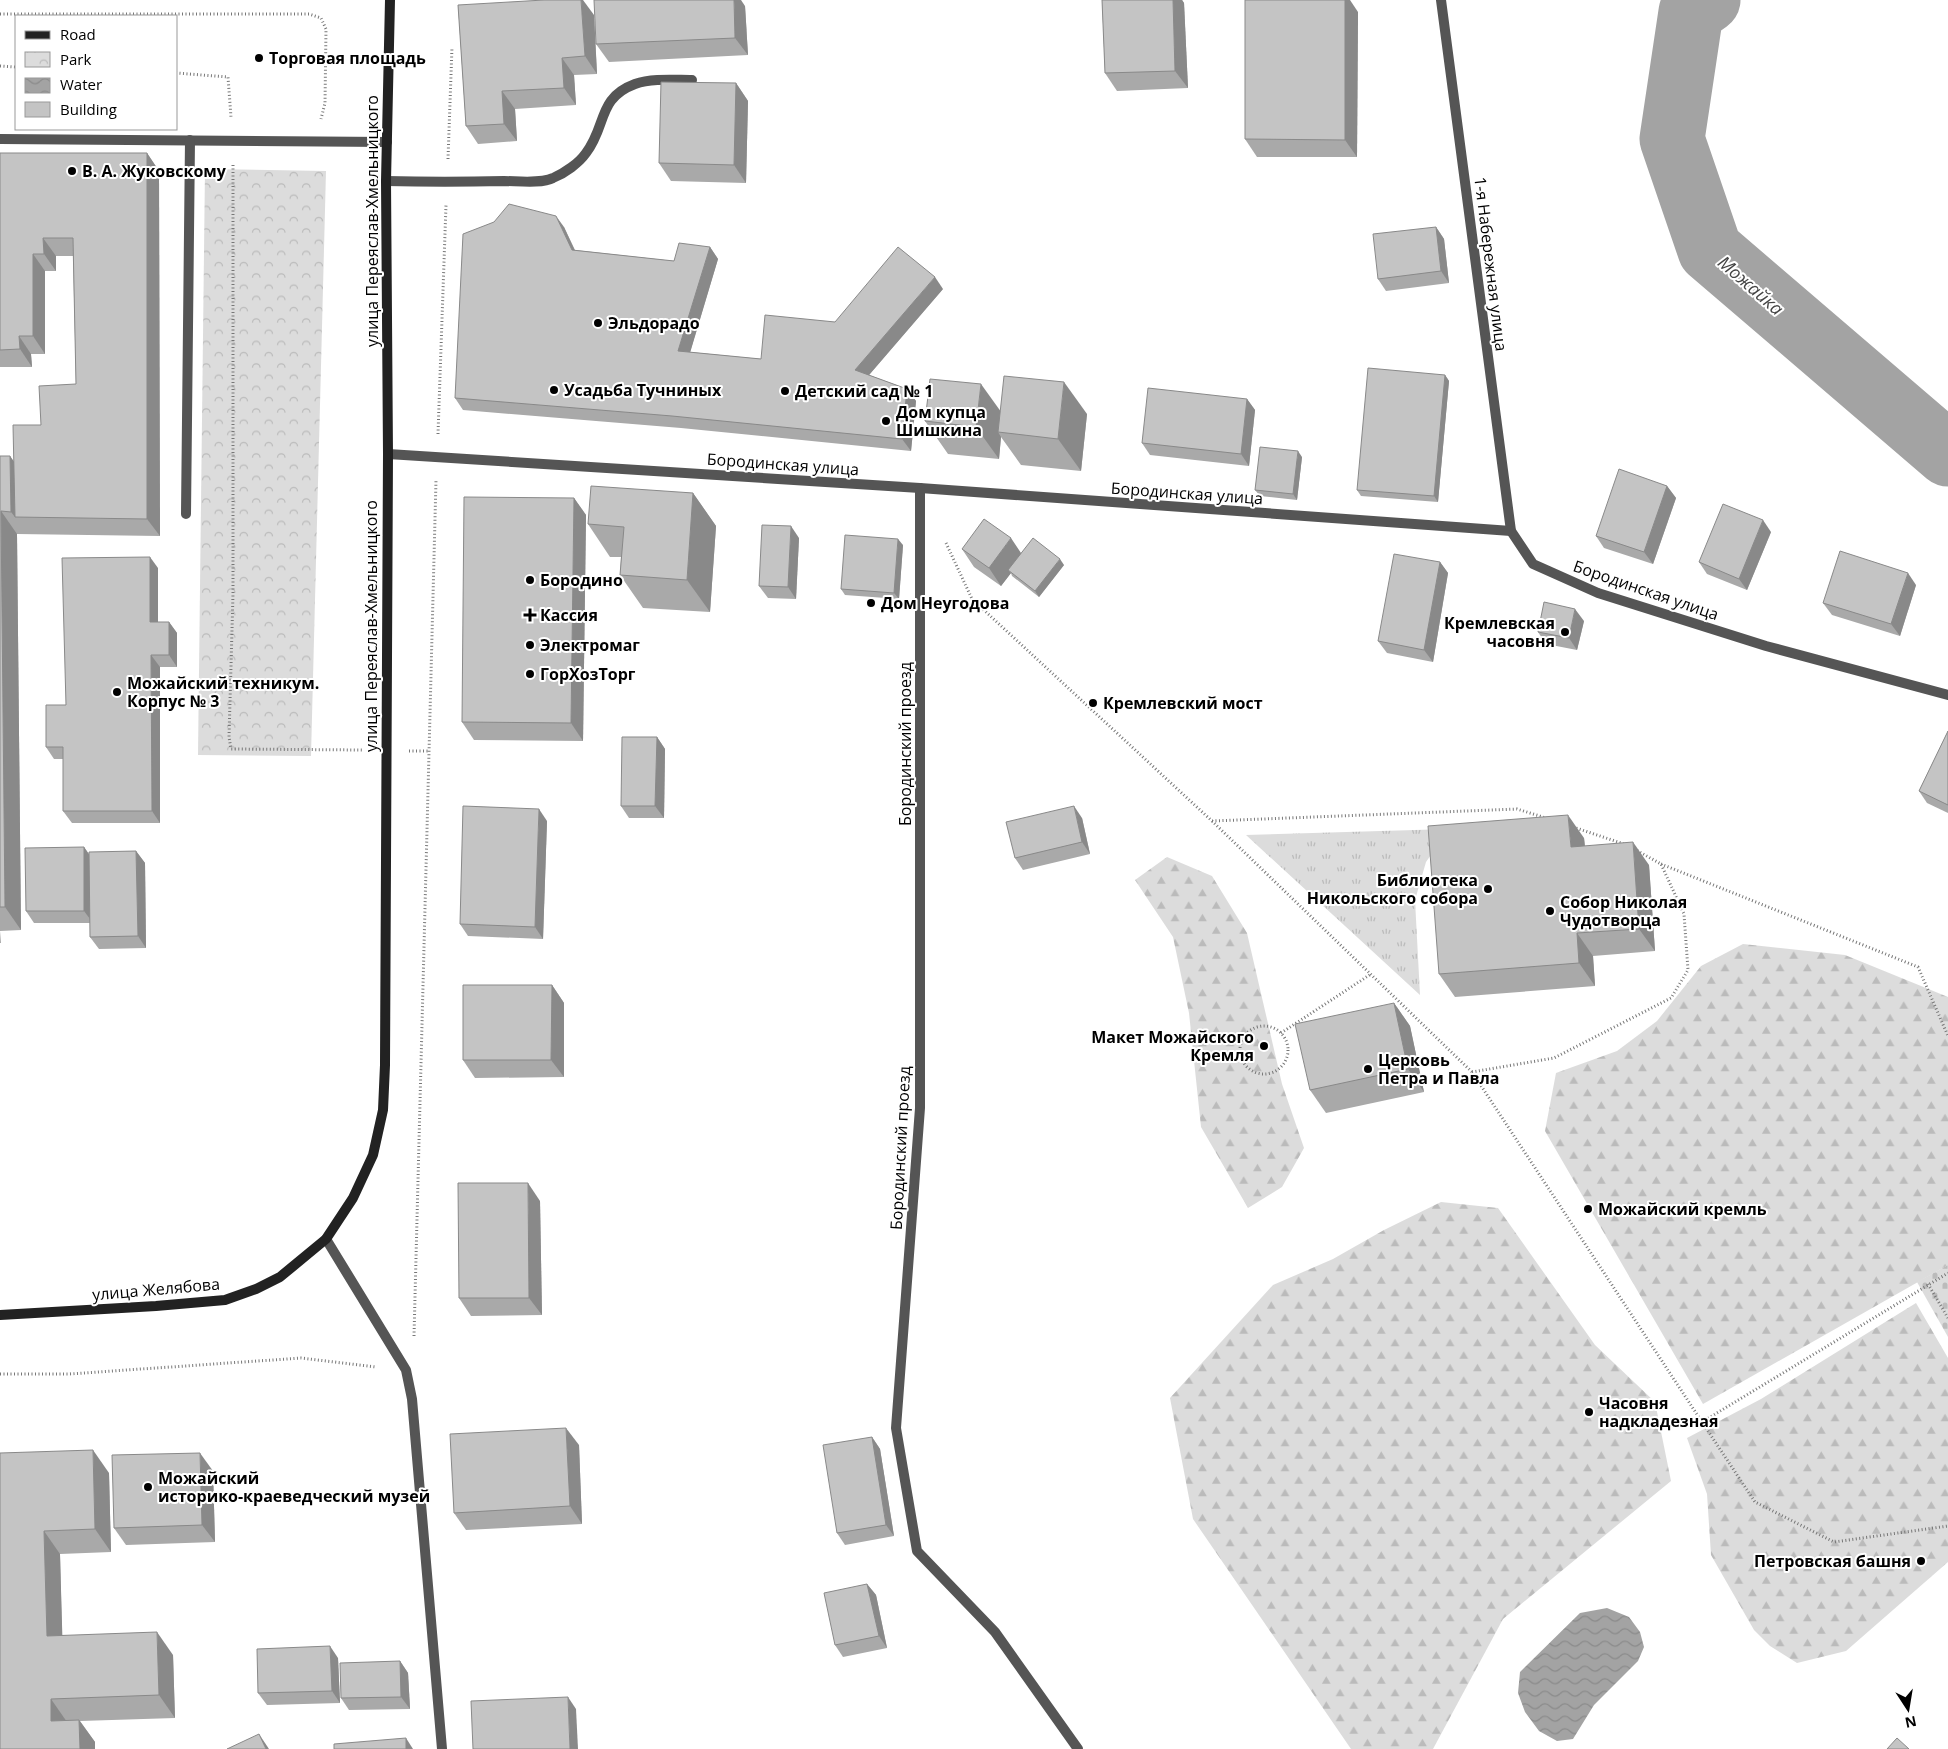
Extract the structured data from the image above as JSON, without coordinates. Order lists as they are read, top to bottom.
{
  "streets": {
    "main road": ["улица Переяслав-Хмельницкого", "улица Желябова"],
    "street": ["1-я Набережная улица", "Бородинская улица", "Бородинский проезд"]
  },
  "crossings": [
    ["улица Переяслав-Хмельницкого", "Бородинская улица"],
    ["улица Переяслав-Хмельницкого", "улица Желябова"],
    ["1-я Набережная улица", "Бородинская улица"],
    ["Бородинская улица", "Бородинский проезд"]
  ],
  "water": ["Можайка"],
  "places": {
    "other": [
      "Торговая площадь",
      "В. А. Жуковскому",
      "Эльдорадо",
      "Усадьба Тучниных",
      "Детский сад № 1",
      "Дом купца Шишкина",
      "Бородино",
      "Дом Неугодова",
      "Кремлевская часовня",
      "Электромаг",
      "ГорХозТорг",
      "Можайский техникум. Корпус № 3",
      "Кремлевский мост",
      "Библиотека Никольского собора",
      "Собор Николая Чудотворца",
      "Макет Можайского Кремля",
      "Церковь Петра и Павла",
      "Можайский кремль",
      "Часовня надкладезная",
      "Можайский историко-краеведческий музей",
      "Петровская башня"
    ],
    "health": ["Кассия"]
  },
  "legend": [
    "Road",
    "Park",
    "Water",
    "Building"
  ],
  "north": "bottom"
}
